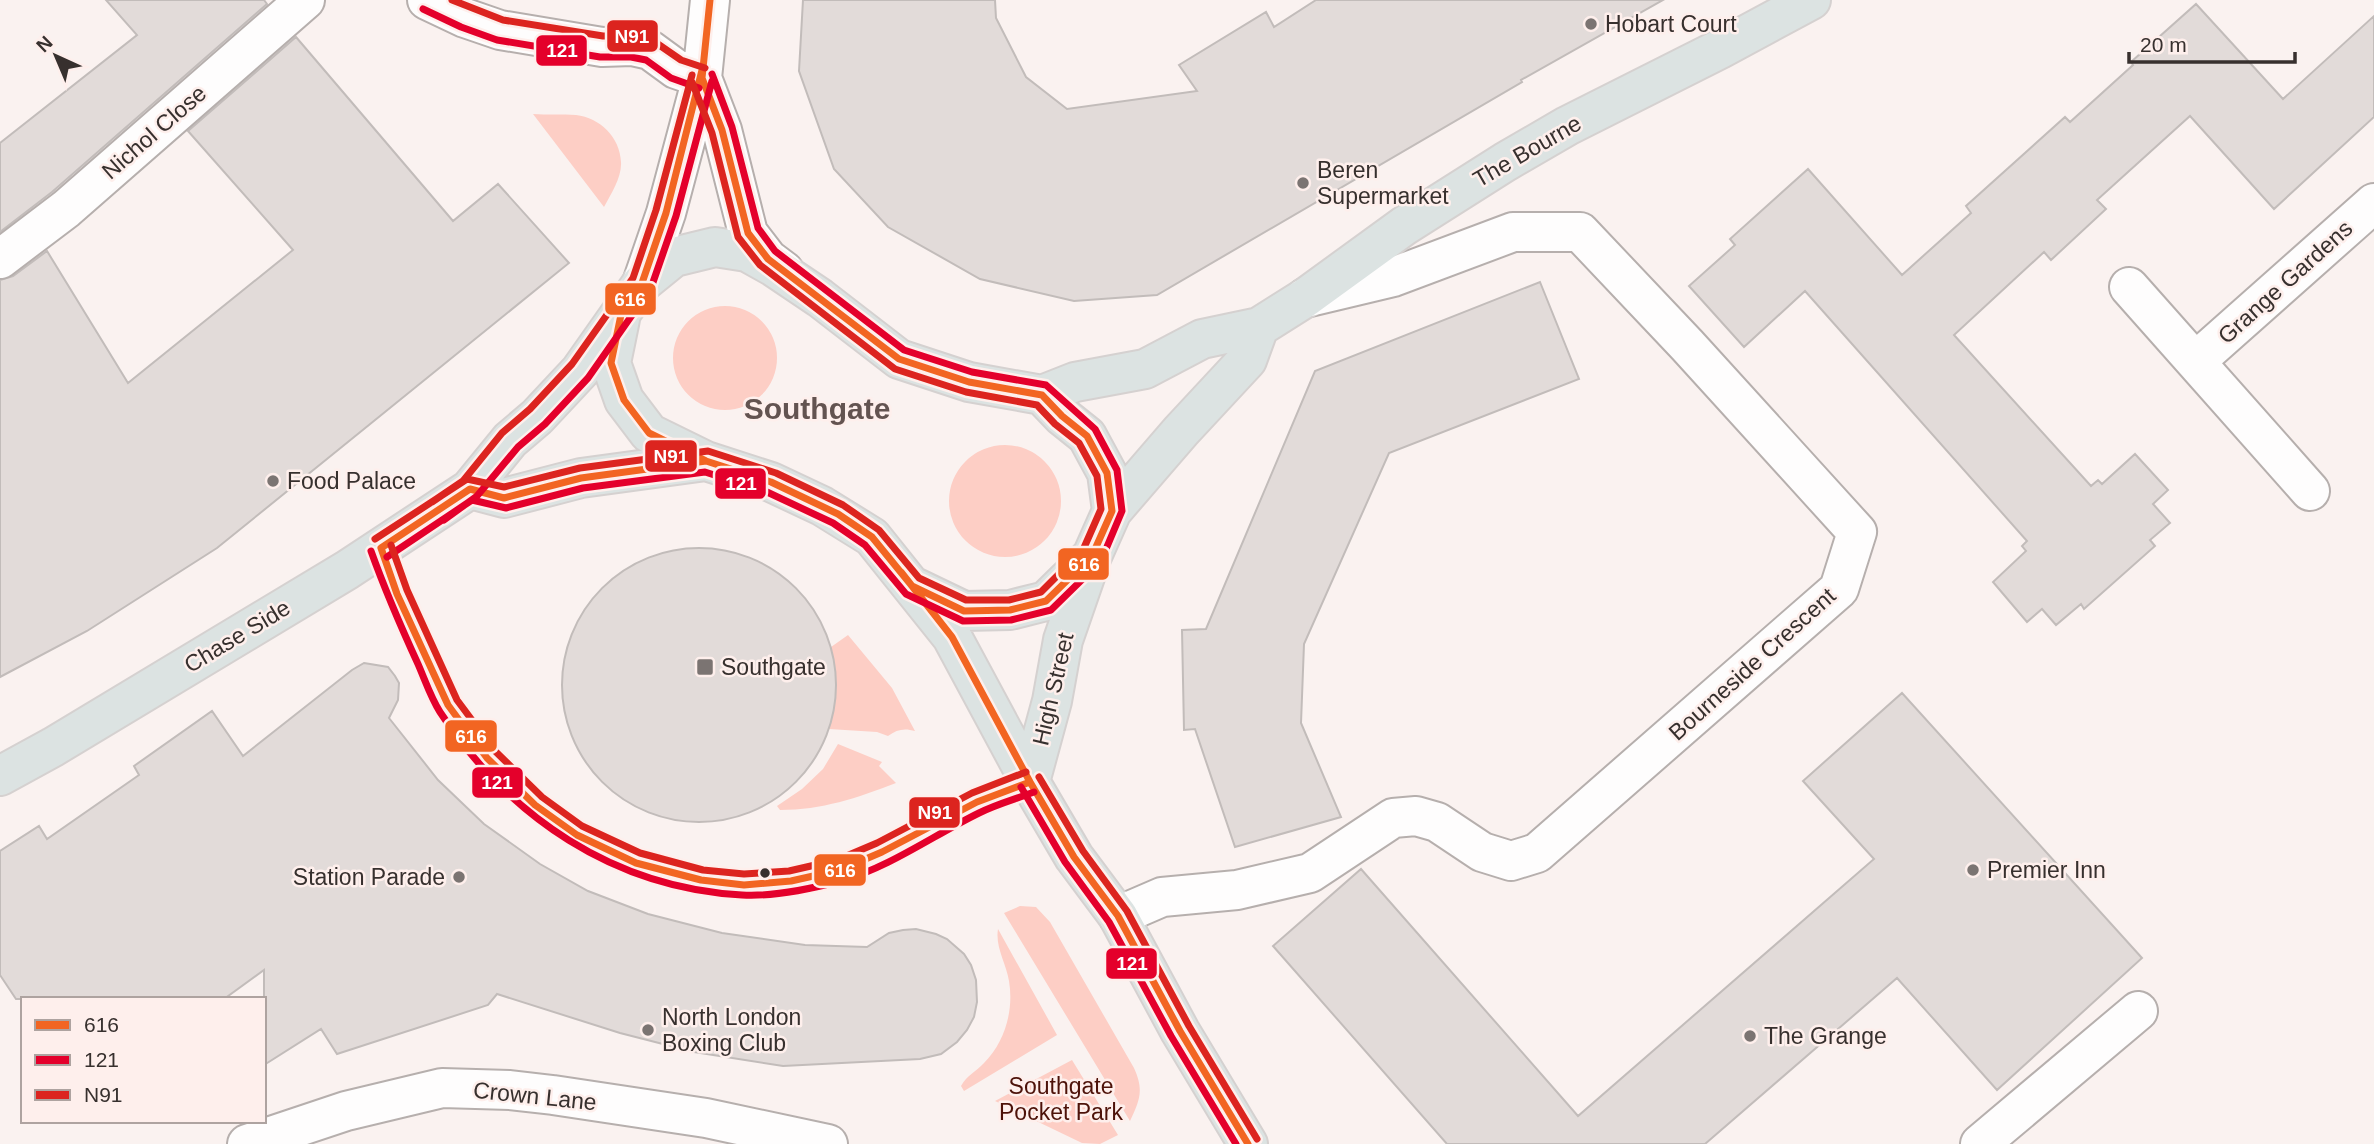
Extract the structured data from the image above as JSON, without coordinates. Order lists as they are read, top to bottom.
{
  "streets": {
    "main road": ["The Bourne", "Chase Side", "High Street"],
    "street": [
      "Nichol Close",
      "Grange Gardens",
      "Bourneside Crescent",
      "Crown Lane"
    ]
  },
  "crossings": [
    ["The Bourne", "Chase Side"],
    ["The Bourne", "Bourneside Crescent"],
    ["Chase Side", "High Street"],
    ["Bourneside Crescent", "High Street"]
  ],
  "districts": ["Southgate"],
  "parks": ["Southgate Pocket Park"],
  "places": {
    "other": [
      "Hobart Court",
      "Beren Supermarket",
      "Food Palace",
      "Premier Inn",
      "Station Parade",
      "North London Boxing Club",
      "The Grange"
    ],
    "transit": ["Southgate"]
  },
  "lines": ["transit line 616", "transit line N91", "transit line 121"],
  "legend": ["616", "121", "N91"],
  "scale_bar": "20 m",
  "north": "top left"
}
